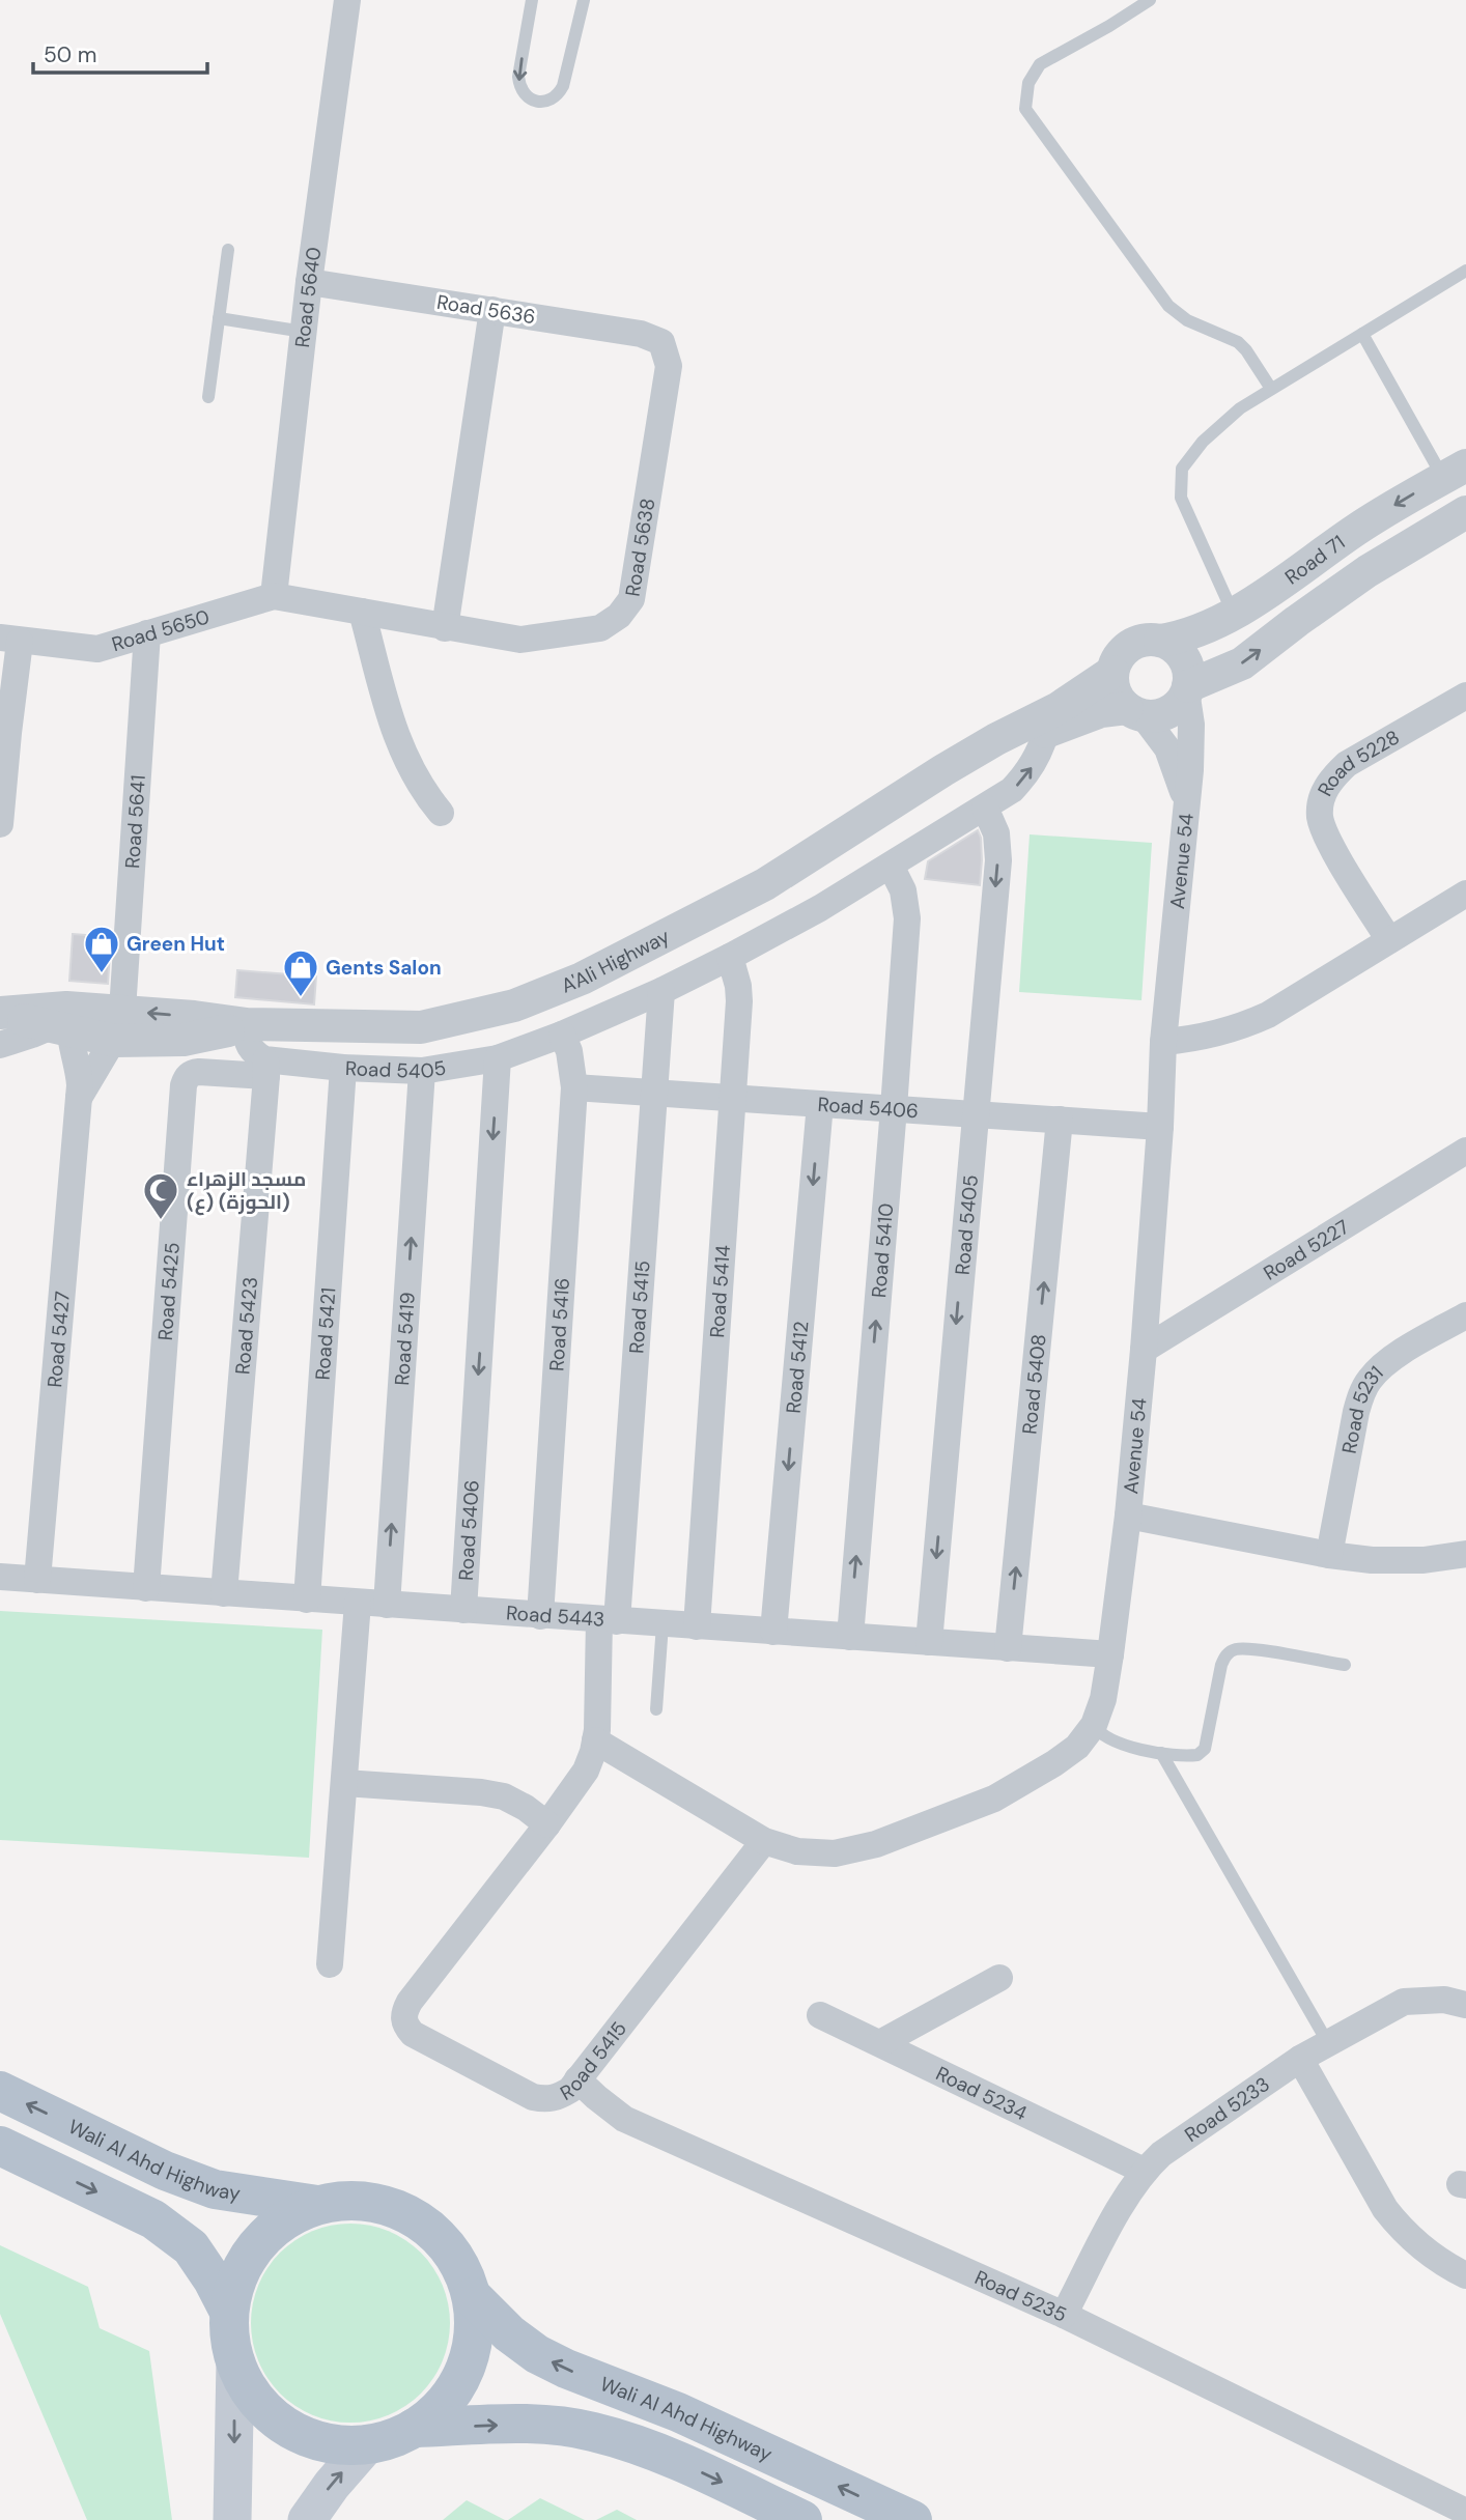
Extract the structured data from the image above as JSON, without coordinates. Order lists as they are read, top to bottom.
{
  "streets": {
    "main road": ["Wali Al Ahd Highway"],
    "street": [
      "Road 5640",
      "Road 5636",
      "Road 5638",
      "Road 71",
      "Road 5650",
      "Road 5228",
      "Road 5641",
      "Avenue 54",
      "A'Ali Highway",
      "Road 5405",
      "Road 5406",
      "Road 5410",
      "Road 5227",
      "Road 5414",
      "Road 5425",
      "Road 5415",
      "Road 5416",
      "Road 5423",
      "Road 5421",
      "Road 5427",
      "Road 5419",
      "Road 5412",
      "Road 5408",
      "Road 5231",
      "Road 5443",
      "Road 5234",
      "Road 5233",
      "Road 5235"
    ]
  },
  "crossings": [
    ["Road 5640", "Road 5636"],
    ["Road 5640", "Road 5638"],
    ["Road 5640", "Road 5650"],
    ["Road 5636", "Road 5638"],
    ["Road 5638", "Road 5650"],
    ["Road 71", "Avenue 54"],
    ["Road 71", "A'Ali Highway"],
    ["Road 5650", "Road 5641"],
    ["Road 5641", "A'Ali Highway"],
    ["Road 5641", "Road 5427"],
    ["Avenue 54", "A'Ali Highway"],
    ["Avenue 54", "Road 5406"],
    ["Avenue 54", "Road 5227"],
    ["Avenue 54", "Road 5415"],
    ["Avenue 54", "Road 5443"],
    ["A'Ali Highway", "Road 5405"],
    ["A'Ali Highway", "Road 5427"],
    ["Road 5405", "Road 5406"],
    ["Road 5405", "Road 5410"],
    ["Road 5405", "Road 5414"],
    ["Road 5405", "Road 5425"],
    ["Road 5405", "Road 5415"],
    ["Road 5405", "Road 5416"],
    ["Road 5405", "Road 5423"],
    ["Road 5405", "Road 5421"],
    ["Road 5405", "Road 5419"],
    ["Road 5405", "Road 5443"],
    ["Road 5406", "Road 5410"],
    ["Road 5406", "Road 5414"],
    ["Road 5406", "Road 5415"],
    ["Road 5406", "Road 5416"],
    ["Road 5406", "Road 5412"],
    ["Road 5406", "Road 5408"],
    ["Road 5406", "Road 5443"],
    ["Road 5410", "Road 5443"],
    ["Road 5414", "Road 5443"],
    ["Road 5425", "Road 5423"],
    ["Road 5425", "Road 5443"],
    ["Road 5415", "Road 5443"],
    ["Road 5415", "Road 5235"],
    ["Road 5416", "Road 5443"],
    ["Road 5423", "Road 5443"],
    ["Road 5421", "Road 5443"],
    ["Road 5427", "Road 5443"],
    ["Road 5419", "Road 5443"],
    ["Road 5412", "Road 5443"],
    ["Road 5408", "Road 5443"],
    ["Road 5234", "Road 5233"],
    ["Road 5233", "Road 5235"]
  ],
  "one_way": [
    "Road 5405",
    "Road 5406",
    "Road 5410",
    "Road 5419",
    "Road 5412",
    "Road 5408"
  ],
  "places": {
    "shop": ["Green Hut", "Gents Salon"],
    "mosque": ["مسجد الزهراء (ع) (الحوزة)"]
  },
  "scale_bar": "50 m"
}
